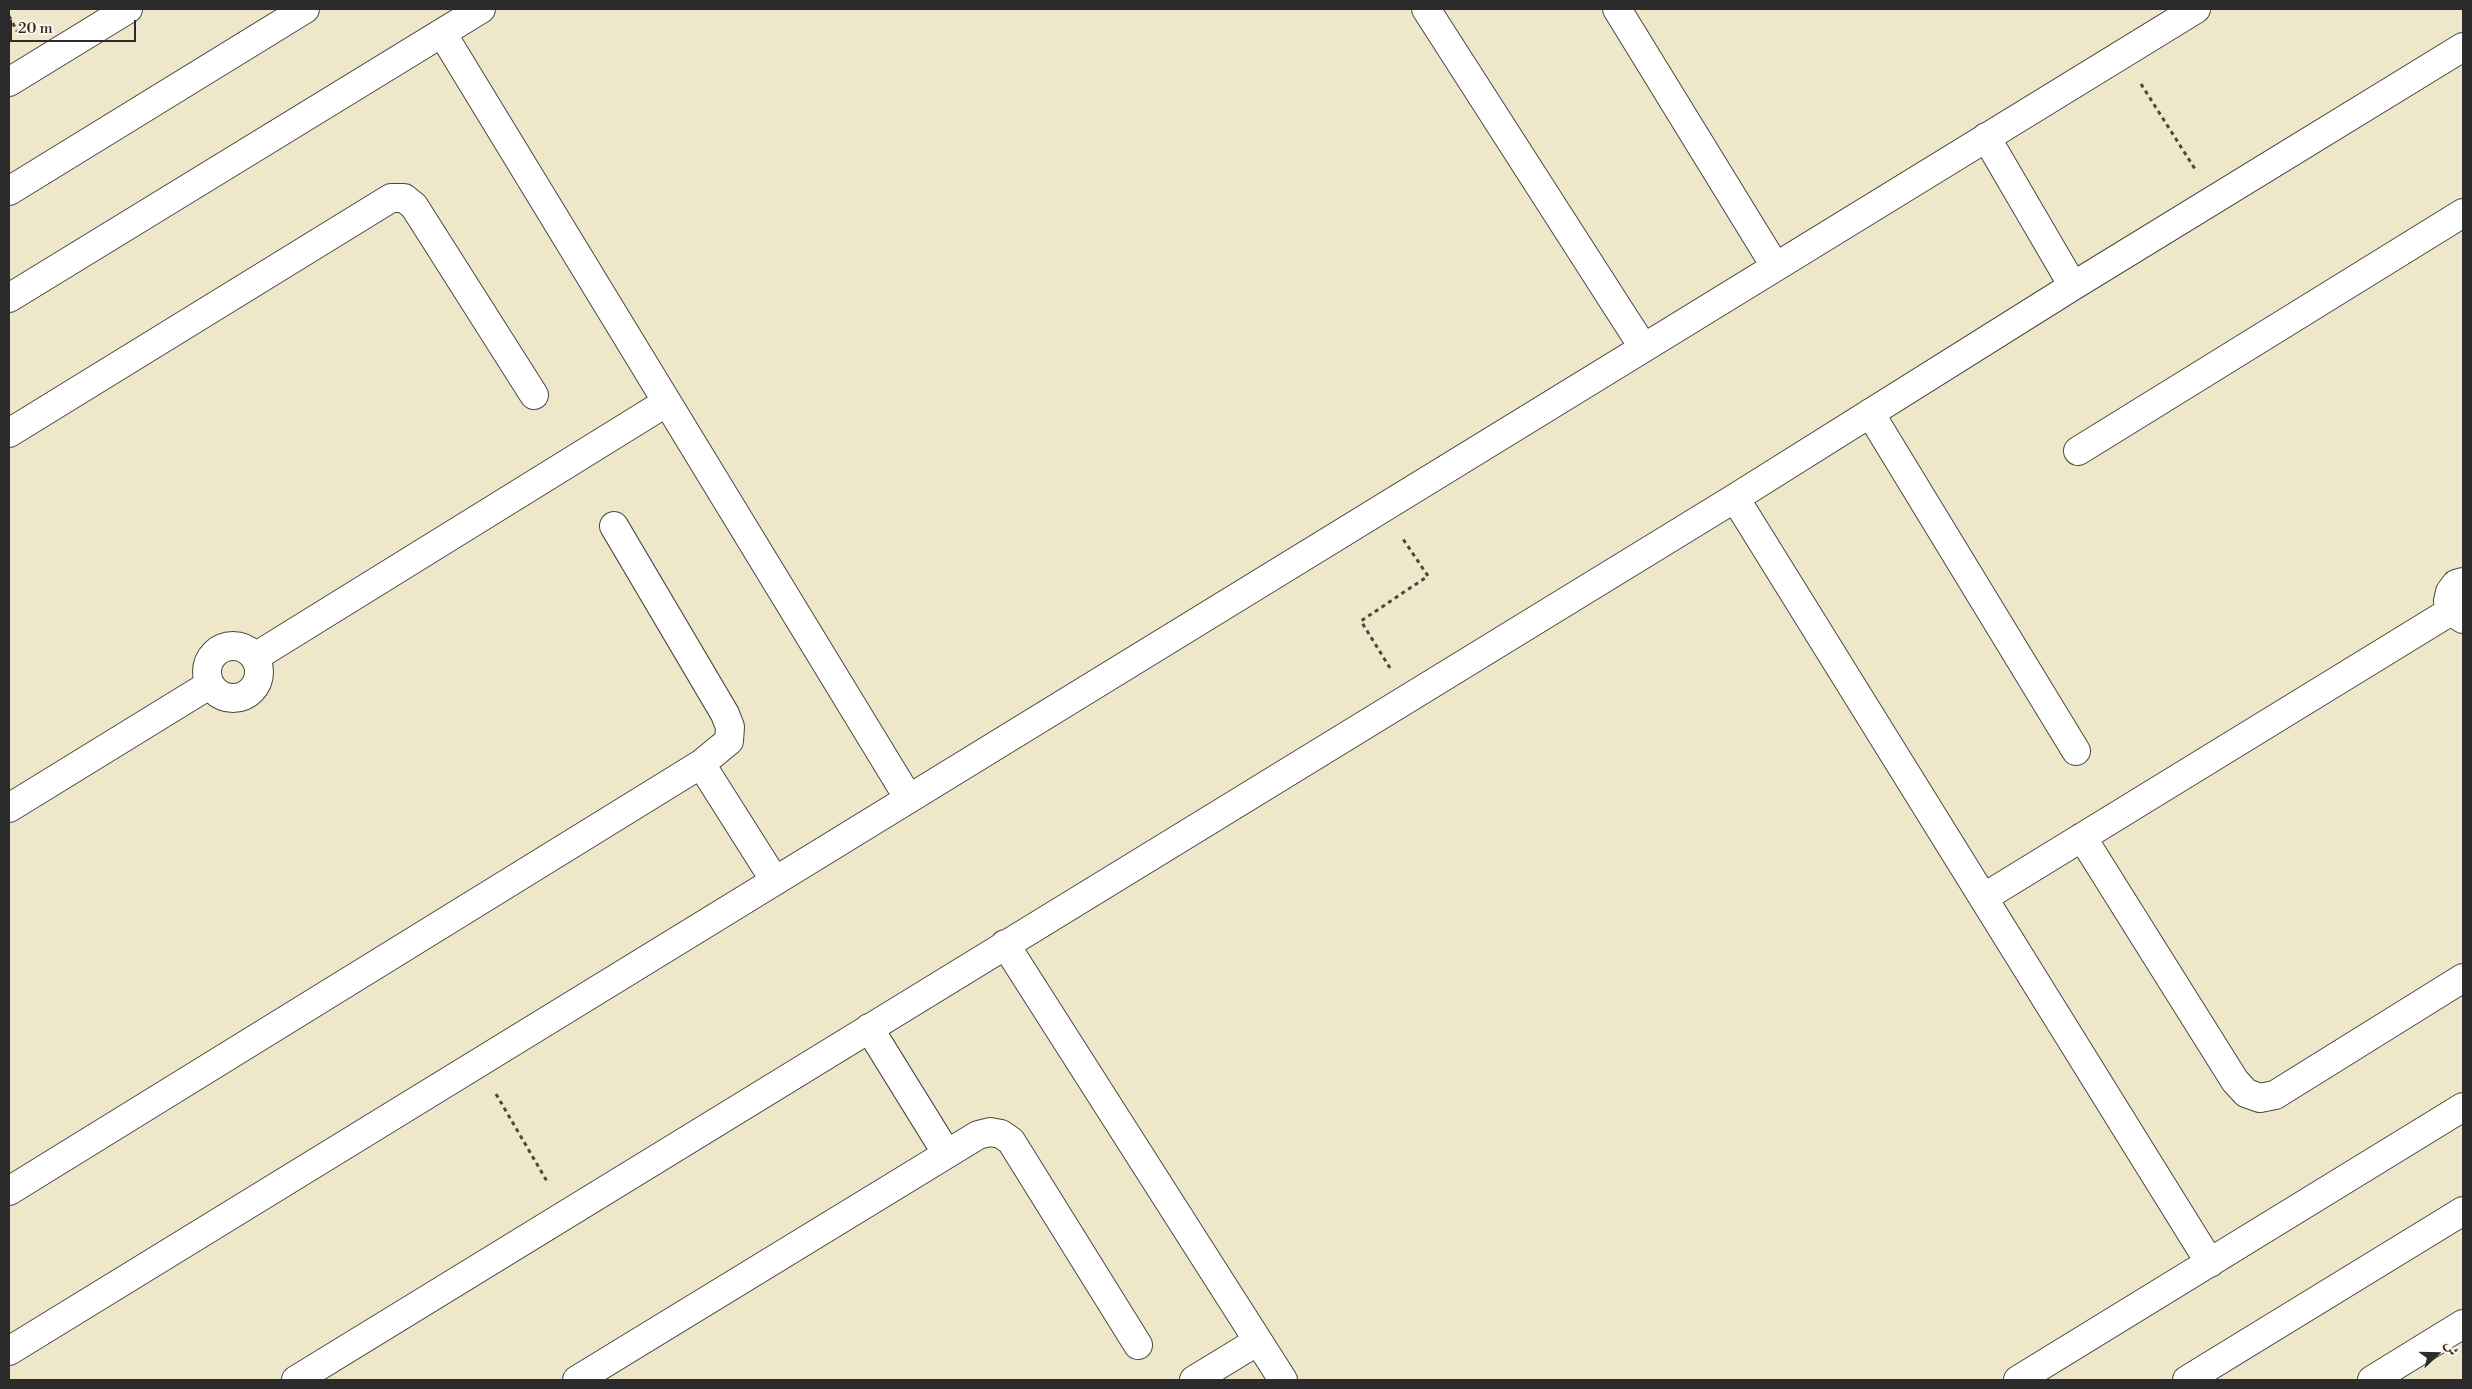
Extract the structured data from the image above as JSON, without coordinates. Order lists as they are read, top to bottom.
{
  "scale_bar": "20 m",
  "north": "right"
}
